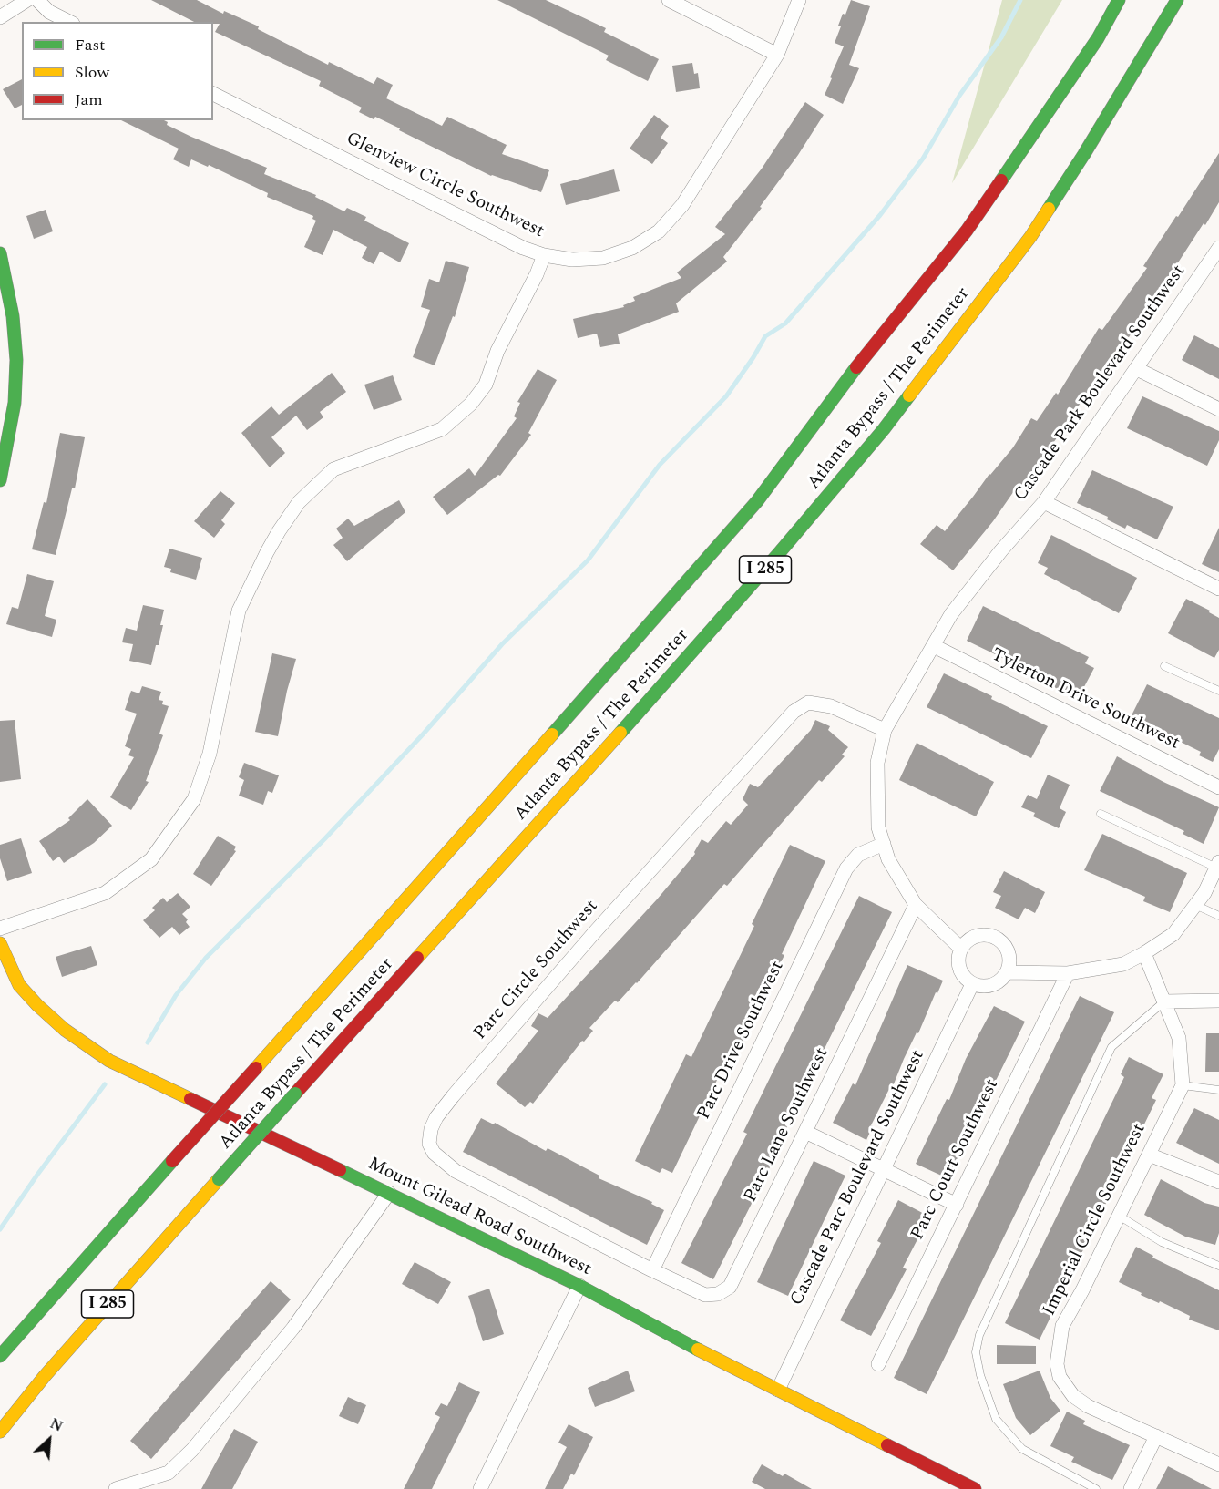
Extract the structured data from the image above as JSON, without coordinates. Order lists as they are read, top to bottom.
{
  "streets": {
    "main road": ["Atlanta Bypass / The Perimeter", "I 285", "Mount Gilead Road Southwest"],
    "street": [
      "Glenview Circle Southwest",
      "Cascade Park Boulevard Southwest",
      "Tylerton Drive Southwest",
      "Parc Circle Southwest",
      "Parc Drive Southwest",
      "Parc Lane Southwest",
      "Parc Court Southwest",
      "Cascade Parc Boulevard Southwest",
      "Imperial Circle Southwest"
    ]
  },
  "crossings": [
    ["Cascade Park Boulevard Southwest", "Tylerton Drive Southwest"],
    ["Cascade Park Boulevard Southwest", "Parc Circle Southwest"],
    ["Cascade Park Boulevard Southwest", "Parc Drive Southwest"],
    ["Cascade Park Boulevard Southwest", "Parc Lane Southwest"],
    ["Cascade Park Boulevard Southwest", "Cascade Parc Boulevard Southwest"],
    ["Parc Circle Southwest", "Parc Drive Southwest"],
    ["Parc Circle Southwest", "Parc Lane Southwest"],
    ["Parc Drive Southwest", "Parc Lane Southwest"],
    ["Cascade Parc Boulevard Southwest", "Mount Gilead Road Southwest"]
  ],
  "legend": ["Fast", "Slow", "Jam"],
  "north": "top right"
}
